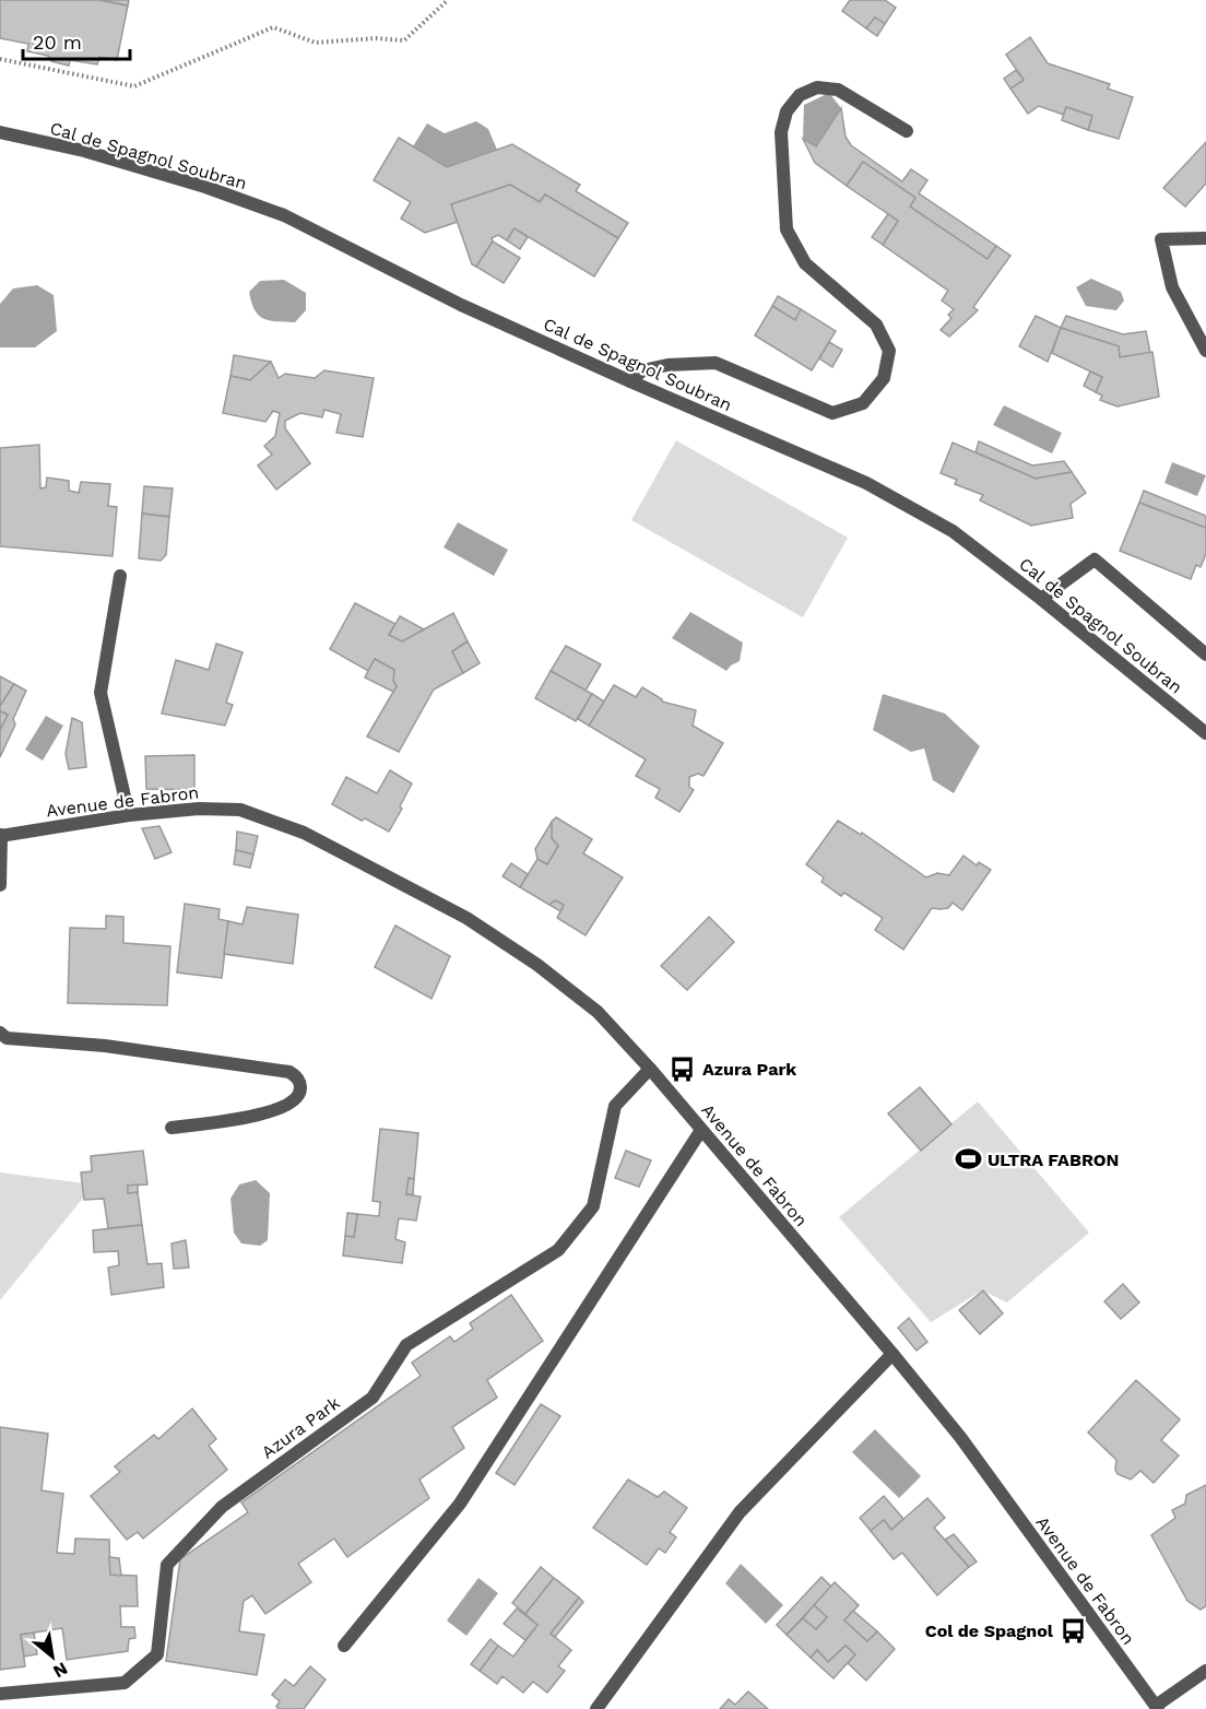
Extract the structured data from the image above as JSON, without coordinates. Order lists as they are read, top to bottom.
{
  "streets": {
    "street": ["Cal de Spagnol Soubran", "Avenue de Fabron", "Azura Park"]
  },
  "crossings": [
    ["Avenue de Fabron", "Azura Park"]
  ],
  "places": {
    "bus stop": ["Azura Park", "Col de Spagnol"],
    "sports": ["ULTRA FABRON"]
  },
  "scale_bar": "20 m",
  "north": "bottom right"
}
